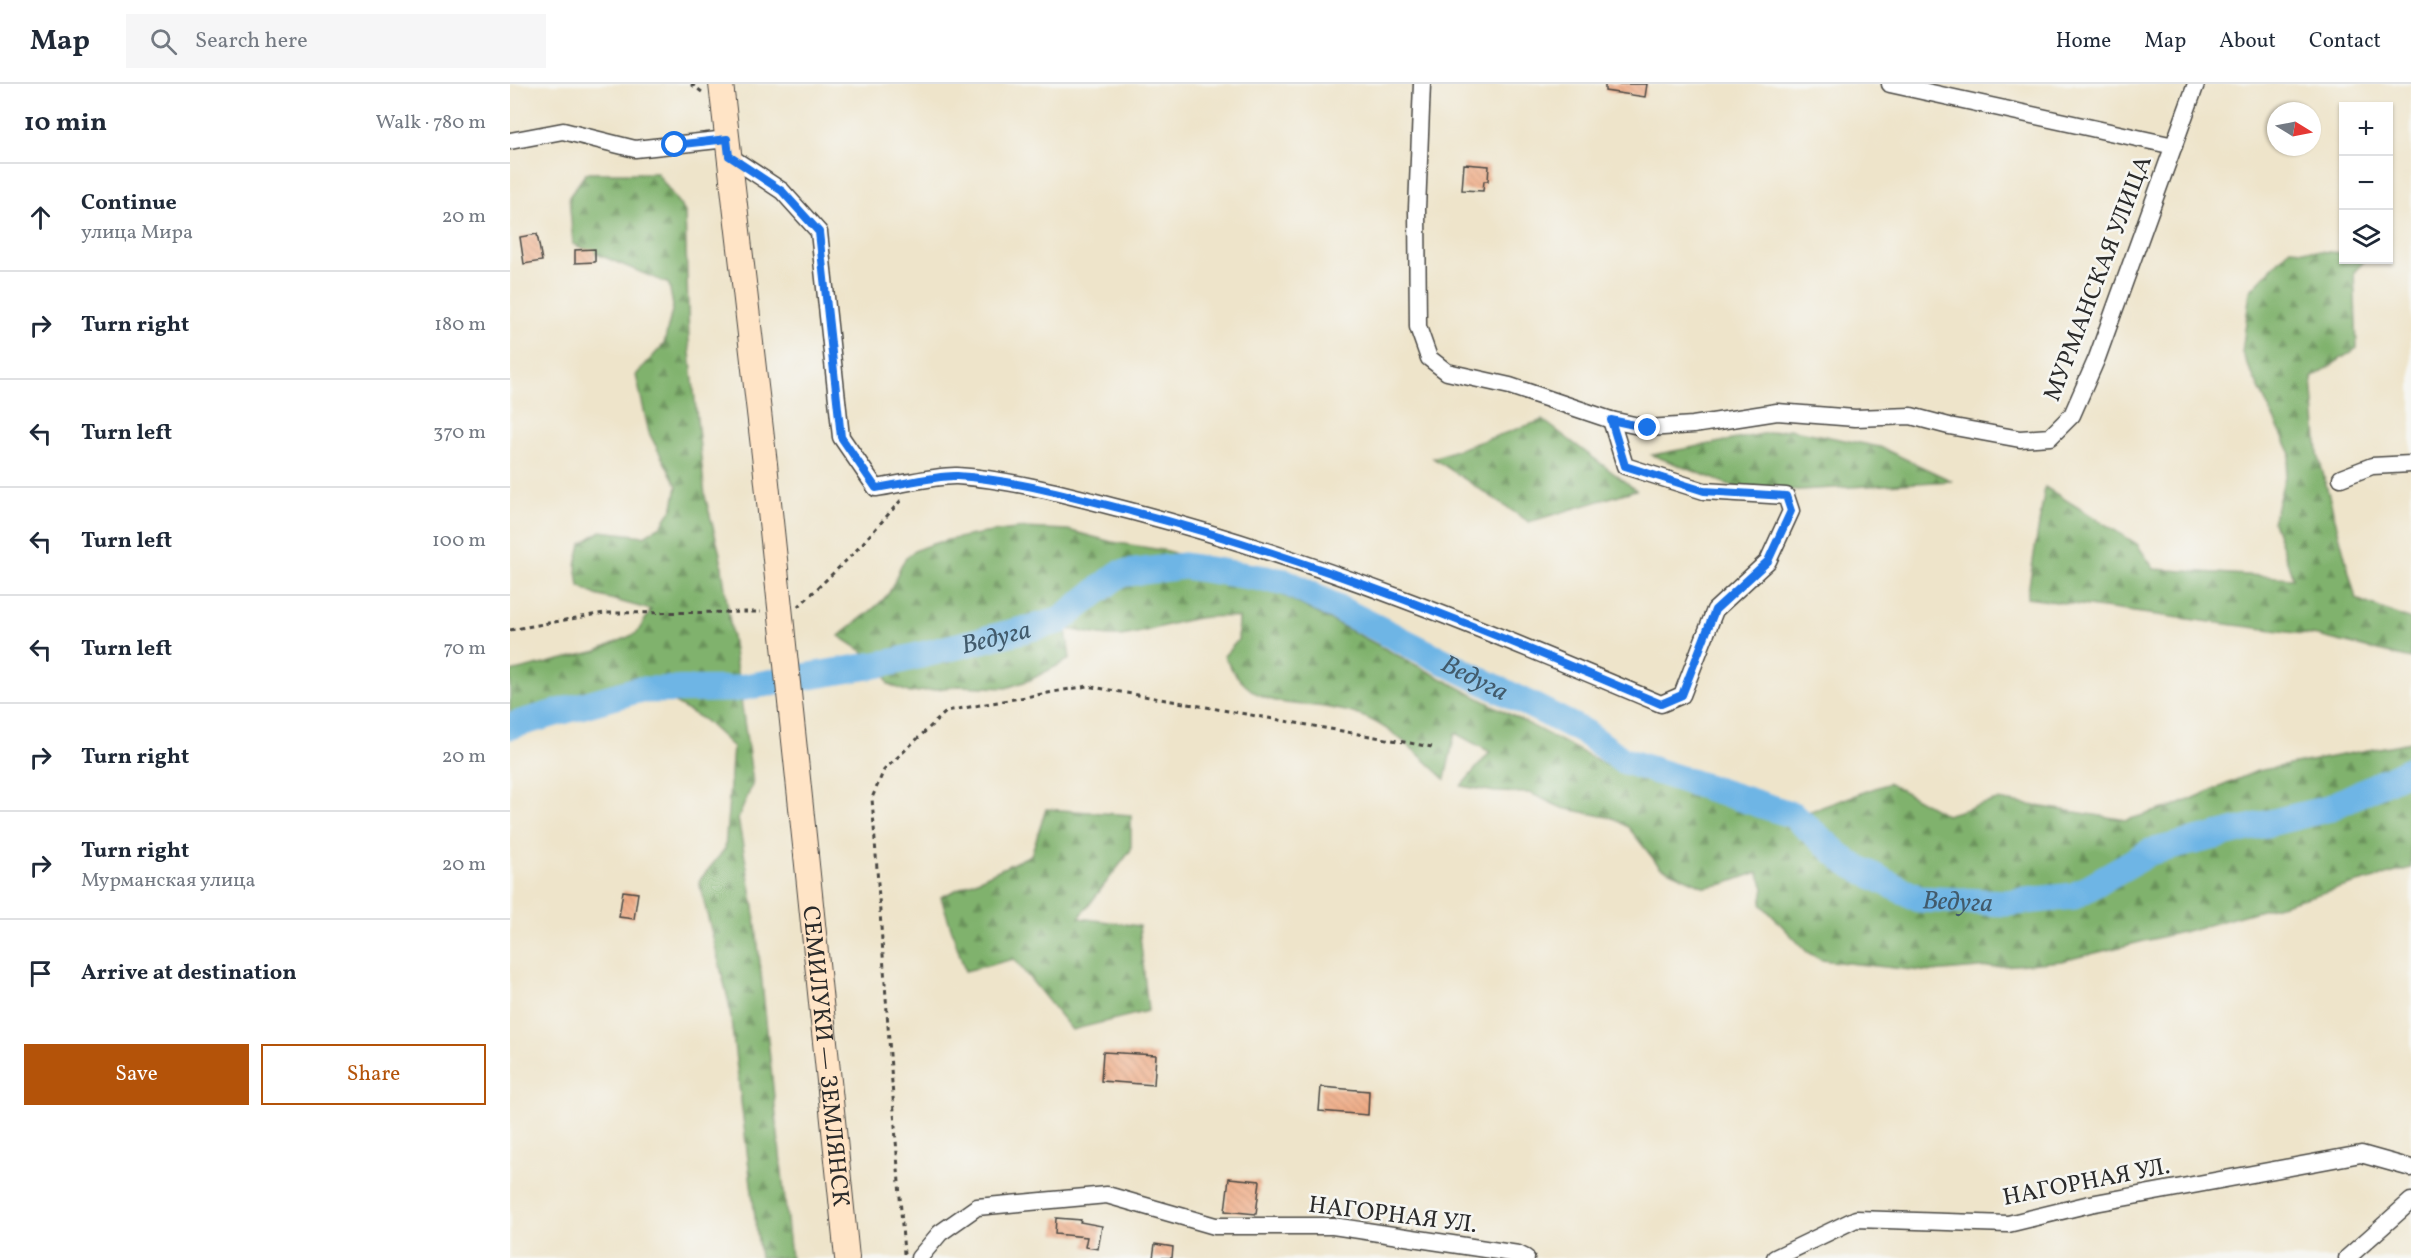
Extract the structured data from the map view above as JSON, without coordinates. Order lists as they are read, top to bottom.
{
  "streets": {
    "main road": ["СЕМИЛУКИ — ЗЕМЛЯНСК"],
    "street": ["МУРМАНСКАЯ УЛИЦА", "НАГОРНАЯ УЛ."]
  },
  "water": ["Ведуга"],
  "north": "right",
  "page": {
    "header": "Map",
    "search": "Search here",
    "nav": [
      "Home",
      "Map",
      "About",
      "Contact"
    ],
    "heading": ["10 min", "Walk · 780 m"],
    "map_buttons": ["+", "−"],
    "list": [
      ["Continue", "улица Мира", "20 m"],
      ["Turn right", "180 m"],
      ["Turn left", "370 m"],
      ["Turn left", "100 m"],
      ["Turn left", "70 m"],
      ["Turn right", "20 m"],
      ["Turn right", "Мурманская улица", "20 m"],
      "Arrive at destination"
    ],
    "buttons": ["Save", "Share"]
  }
}
